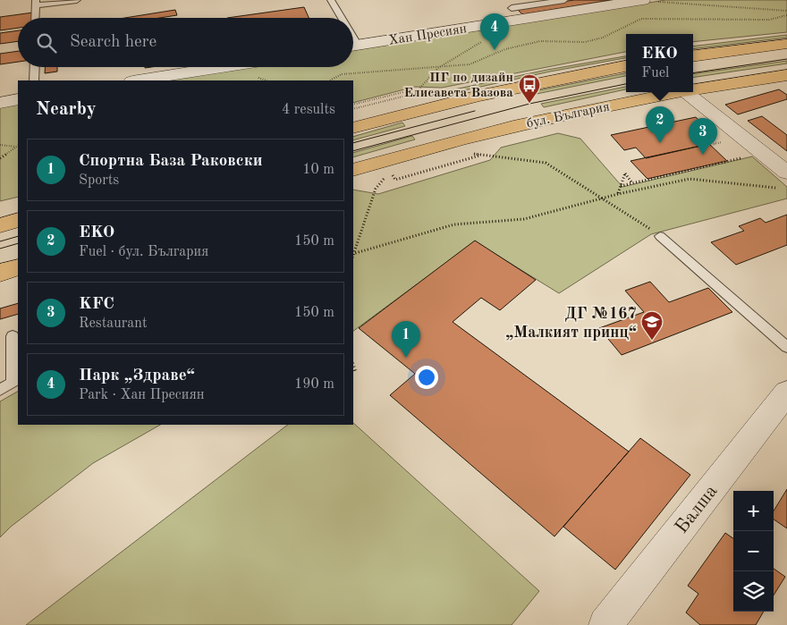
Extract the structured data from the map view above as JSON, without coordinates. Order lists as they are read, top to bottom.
{
  "streets": {
    "main road": ["бул. България"],
    "street": ["Хан Пресиян", "Балша"]
  },
  "places": {
    "bus stop": ["ПГ по дизайн Елисавета Вазова"],
    "school or university": ["ДГ №167 „Малкият принц“"]
  },
  "page": {
    "pins": [
      "4",
      "2",
      "3",
      "1"
    ],
    "search": "Search here",
    "popup": ["EKO", "Fuel"],
    "heading": ["Nearby", "4 results"],
    "list": [
      {
        "mark": "1",
        "name": "Спортна База Раковски",
        "note": "Sports",
        "value": "10 m"
      },
      {
        "mark": "2",
        "name": "EKO",
        "note": "Fuel · бул. България",
        "value": "150 m"
      },
      {
        "mark": "3",
        "name": "KFC",
        "note": "Restaurant",
        "value": "150 m"
      },
      {
        "mark": "4",
        "name": "Парк „Здраве“",
        "note": "Park · Хан Пресиян",
        "value": "190 m"
      }
    ],
    "map_buttons": ["+", "−"]
  }
}
